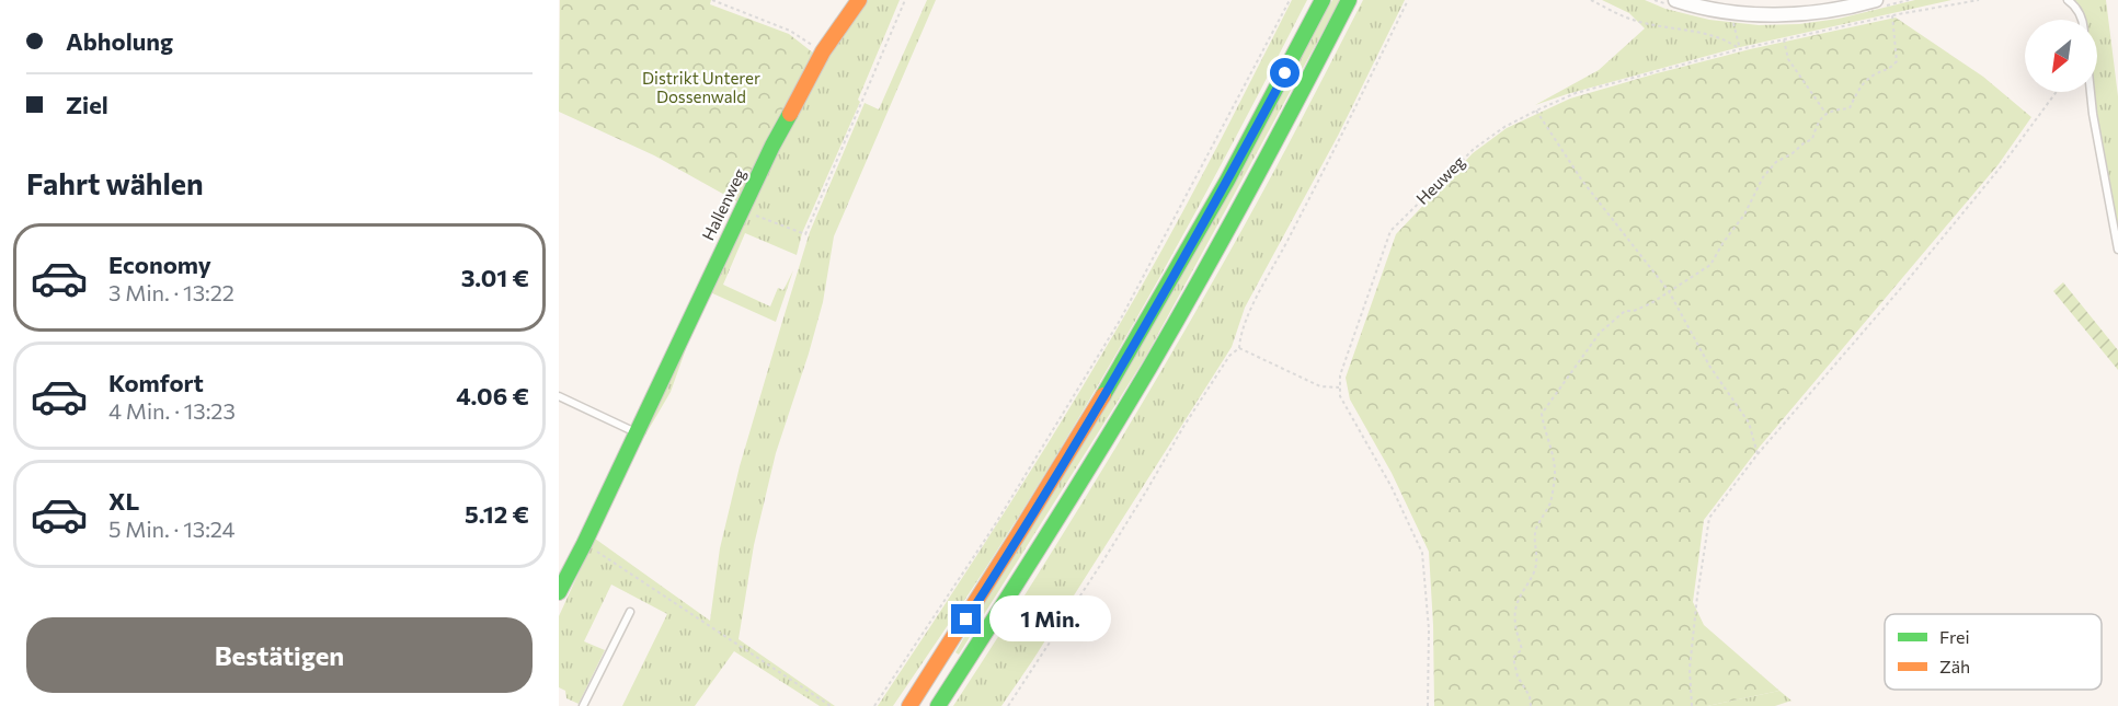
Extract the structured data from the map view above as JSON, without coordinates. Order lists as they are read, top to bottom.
{
  "streets": {
    "main road": ["Hallenweg"],
    "path": ["Heuweg"]
  },
  "parks": ["Distrikt Unterer Dossenwald"],
  "legend": ["Frei", "Zäh"],
  "north": "bottom left",
  "page": {
    "banner": ["Abholung", "Ziel"],
    "heading": "Fahrt wählen",
    "list": [
      {
        "name": "Economy",
        "note": "3 Min. · 13:22",
        "value": "3.01 €"
      },
      {
        "name": "Komfort",
        "note": "4 Min. · 13:23",
        "value": "4.06 €"
      },
      {
        "name": "XL",
        "note": "5 Min. · 13:24",
        "value": "5.12 €"
      }
    ],
    "bubble": "1 Min.",
    "buttons": "Bestätigen"
  }
}
